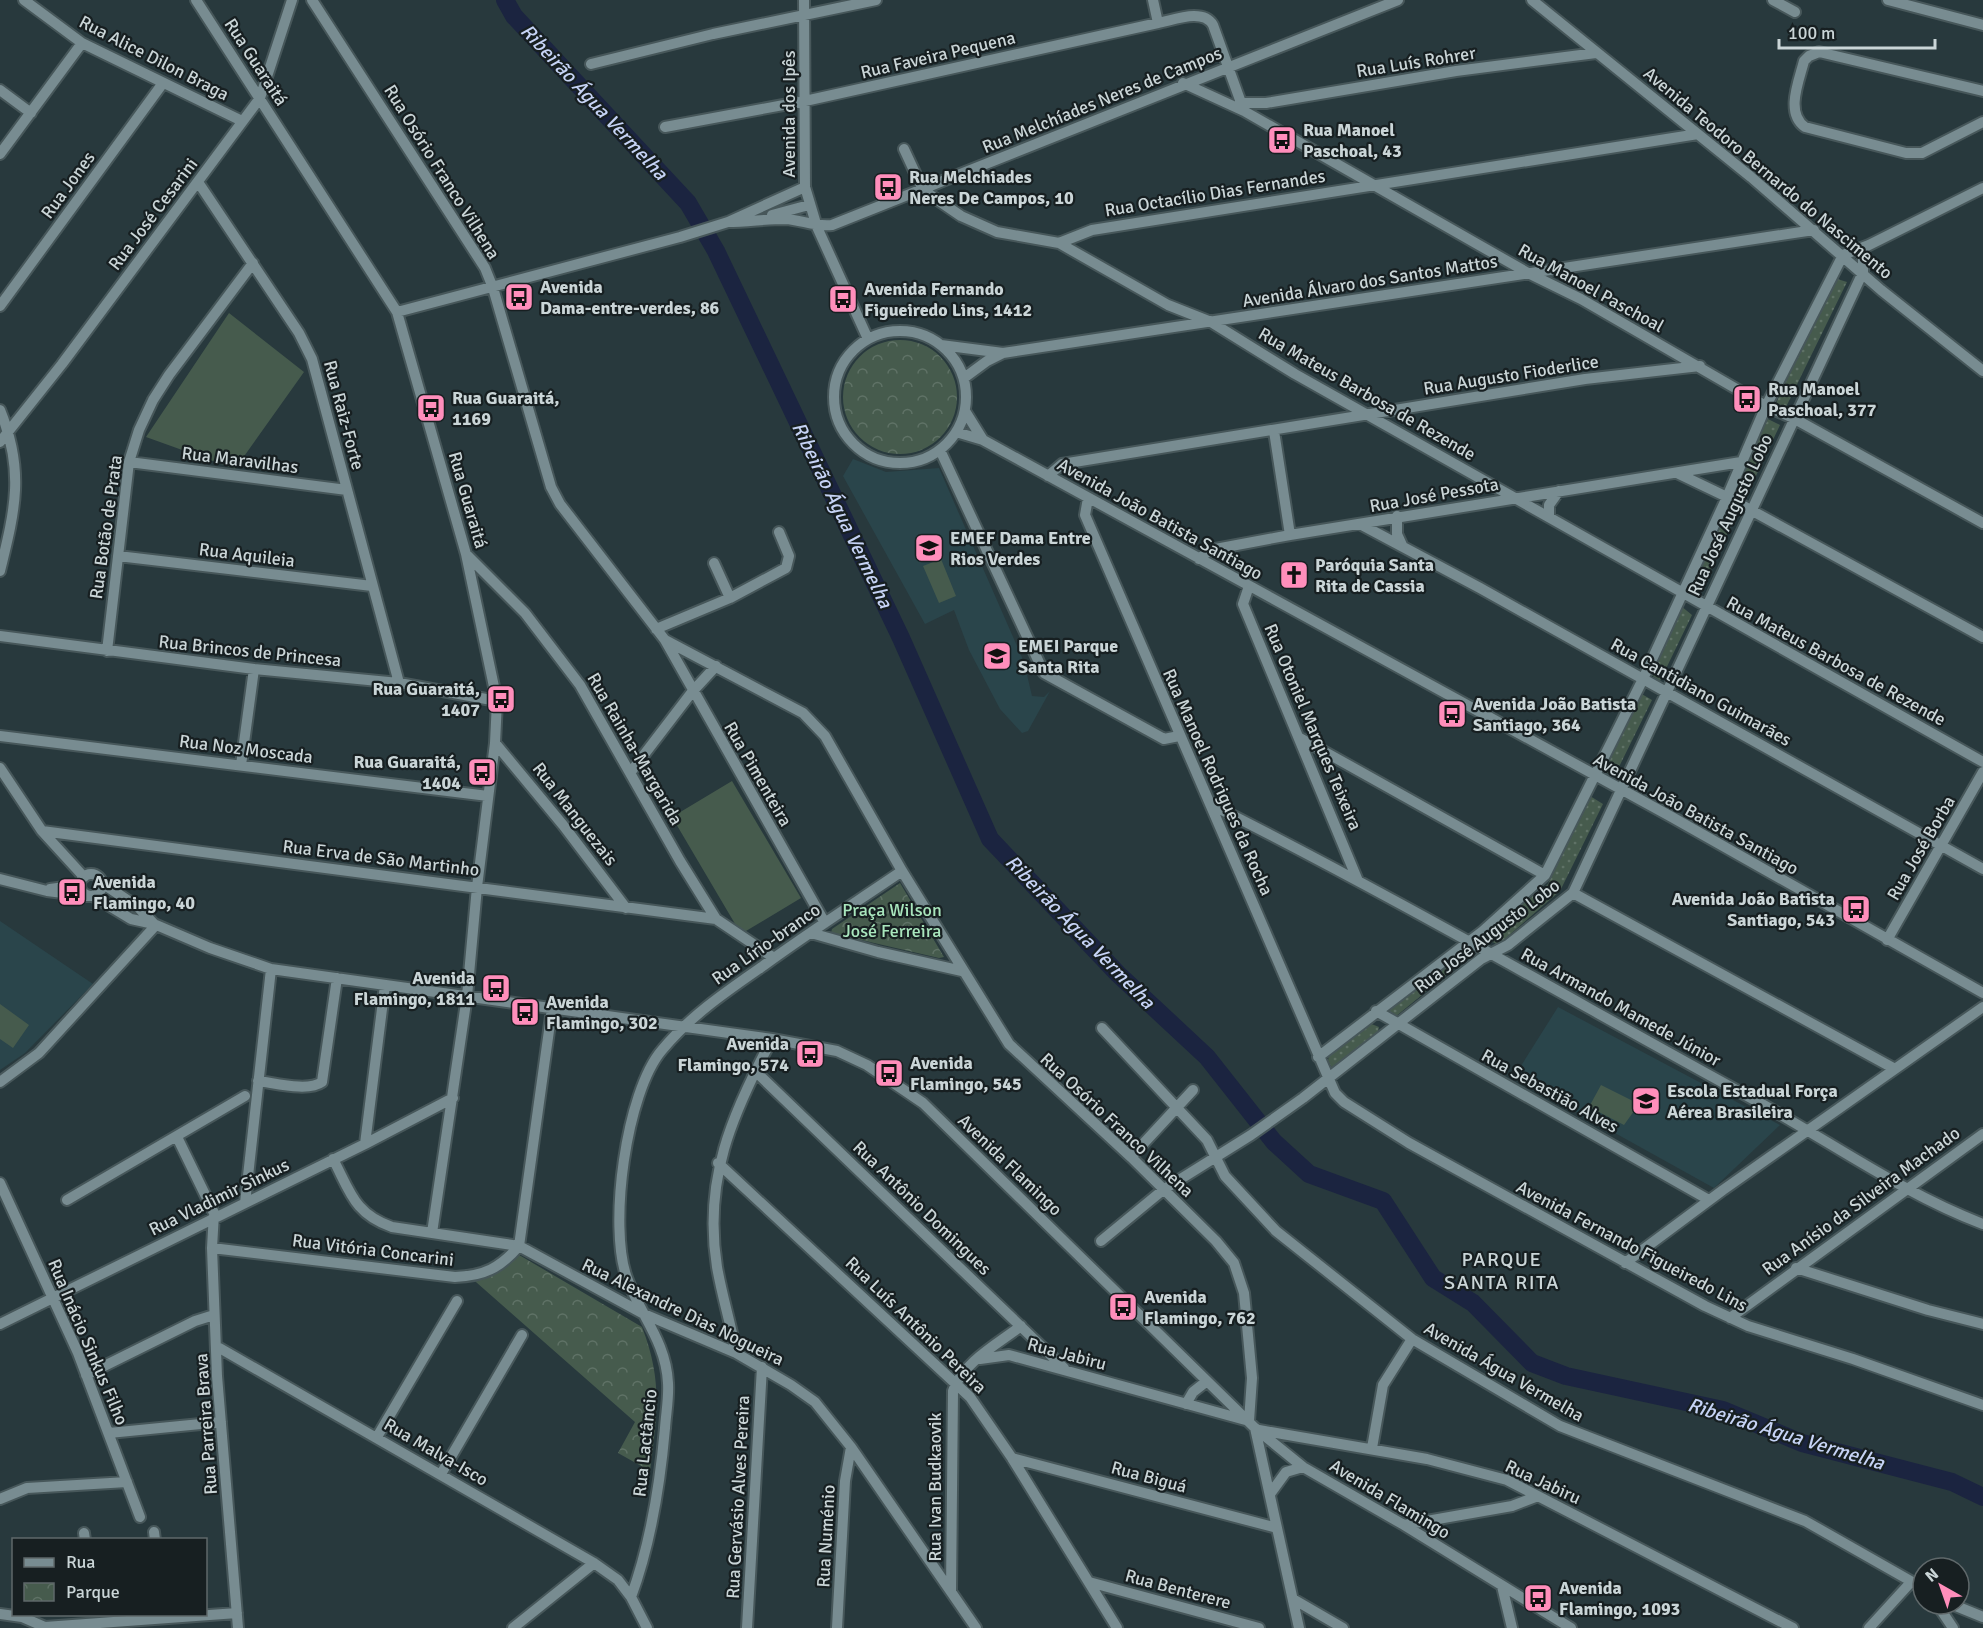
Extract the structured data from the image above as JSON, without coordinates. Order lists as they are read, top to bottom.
{
  "streets": {
    "street": [
      "Rua Faveira Pequena",
      "Rua Alice Dilon Braga",
      "Rua Guaraitá",
      "Rua Luís Rohrer",
      "Rua Melchíades Neres de Campos",
      "Avenida dos Ipês",
      "Rua Osório Franco Vilhena",
      "Avenida Teodoro Bernardo do Nascimento",
      "Rua Jones",
      "Rua Octacílio Dias Fernandes",
      "Rua José Cesarini",
      "Avenida Álvaro dos Santos Mattos",
      "Rua Manoel Paschoal",
      "Rua Augusto Fioderlice",
      "Rua Mateus Barbosa de Rezende",
      "Rua Raiz-Forte",
      "Rua Maravilhas",
      "Rua José Pessota",
      "Rua José Augusto Lobo",
      "Avenida João Batista Santiago",
      "Rua Botão de Prata",
      "Rua Aquileia",
      "Rua Brincos de Princesa",
      "Rua Cantidiano Guimarães",
      "Rua Otoniel Marques Teixeira",
      "Rua Noz Moscada",
      "Rua Rainha-Margarida",
      "Rua Pimenteira",
      "Rua Manoel Rodrigues da Rocha",
      "Rua Manguezais",
      "Rua José Borba",
      "Rua Erva de São Martinho",
      "Rua Lírio-branco",
      "Rua Armando Mamede Júnior",
      "Rua Sebastião Alves",
      "Avenida Flamingo",
      "Rua Vladimir Sinkus",
      "Rua Anísio da Silveira Machado",
      "Rua Antônio Domingues",
      "Avenida Fernando Figueiredo Lins",
      "Rua Vitória Concarini",
      "Rua Alexandre Dias Nogueira",
      "Rua Luís Antônio Pereira",
      "Rua Inácio Sinkus Filho",
      "Rua Jabiru",
      "Avenida Água Vermelha",
      "Rua Parreira Brava",
      "Rua Lactâncio",
      "Rua Malva-Isco",
      "Rua Biguá",
      "Rua Ivan Budkaovik",
      "Rua Gervásio Alves Pereira",
      "Rua Numénio",
      "Rua Benterere"
    ]
  },
  "crossings": [
    ["Rua Faveira Pequena", "Rua Melchíades Neres de Campos"],
    ["Rua Faveira Pequena", "Avenida dos Ipês"],
    ["Rua Alice Dilon Braga", "Rua Jones"],
    ["Rua Alice Dilon Braga", "Rua José Cesarini"],
    ["Rua Guaraitá", "Rua José Cesarini"],
    ["Rua Guaraitá", "Rua Brincos de Princesa"],
    ["Rua Guaraitá", "Rua Noz Moscada"],
    ["Rua Guaraitá", "Rua Rainha-Margarida"],
    ["Rua Guaraitá", "Rua Manguezais"],
    ["Rua Guaraitá", "Rua Erva de São Martinho"],
    ["Rua Guaraitá", "Avenida Flamingo"],
    ["Rua Guaraitá", "Rua Vladimir Sinkus"],
    ["Rua Guaraitá", "Rua Alexandre Dias Nogueira"],
    ["Rua Luís Rohrer", "Avenida Teodoro Bernardo do Nascimento"],
    ["Rua Luís Rohrer", "Rua Manoel Paschoal"],
    ["Rua Melchíades Neres de Campos", "Avenida dos Ipês"],
    ["Rua Melchíades Neres de Campos", "Rua Manoel Paschoal"],
    ["Rua Melchíades Neres de Campos", "Rua Mateus Barbosa de Rezende"],
    ["Rua Osório Franco Vilhena", "Rua José Augusto Lobo"],
    ["Rua Osório Franco Vilhena", "Rua Pimenteira"],
    ["Rua Osório Franco Vilhena", "Rua Lírio-branco"],
    ["Rua Osório Franco Vilhena", "Avenida Flamingo"],
    ["Rua Osório Franco Vilhena", "Rua Jabiru"],
    ["Rua Osório Franco Vilhena", "Rua Biguá"],
    ["Avenida Teodoro Bernardo do Nascimento", "Rua Octacílio Dias Fernandes"],
    ["Avenida Teodoro Bernardo do Nascimento", "Avenida Álvaro dos Santos Mattos"],
    ["Avenida Teodoro Bernardo do Nascimento", "Rua José Augusto Lobo"],
    ["Rua Octacílio Dias Fernandes", "Rua Manoel Paschoal"],
    ["Rua Octacílio Dias Fernandes", "Rua Mateus Barbosa de Rezende"],
    ["Rua José Cesarini", "Rua Raiz-Forte"],
    ["Avenida Álvaro dos Santos Mattos", "Rua Manoel Paschoal"],
    ["Avenida Álvaro dos Santos Mattos", "Rua Mateus Barbosa de Rezende"],
    ["Avenida Álvaro dos Santos Mattos", "Avenida João Batista Santiago"],
    ["Rua Manoel Paschoal", "Rua Augusto Fioderlice"],
    ["Rua Manoel Paschoal", "Rua José Augusto Lobo"],
    ["Rua Augusto Fioderlice", "Rua Mateus Barbosa de Rezende"],
    ["Rua Augusto Fioderlice", "Avenida João Batista Santiago"],
    ["Rua Mateus Barbosa de Rezende", "Rua José Pessota"],
    ["Rua Mateus Barbosa de Rezende", "Rua José Augusto Lobo"],
    ["Rua Raiz-Forte", "Rua Maravilhas"],
    ["Rua Raiz-Forte", "Rua Botão de Prata"],
    ["Rua Raiz-Forte", "Rua Aquileia"],
    ["Rua Raiz-Forte", "Rua Brincos de Princesa"],
    ["Rua Maravilhas", "Rua Botão de Prata"],
    ["Rua José Pessota", "Rua José Augusto Lobo"],
    ["Rua José Pessota", "Avenida João Batista Santiago"],
    ["Rua José Pessota", "Rua Cantidiano Guimarães"],
    ["Rua José Augusto Lobo", "Avenida João Batista Santiago"],
    ["Rua José Augusto Lobo", "Rua Cantidiano Guimarães"],
    ["Rua José Augusto Lobo", "Rua Manoel Rodrigues da Rocha"],
    ["Rua José Augusto Lobo", "Rua Armando Mamede Júnior"],
    ["Rua José Augusto Lobo", "Rua Sebastião Alves"],
    ["Rua José Augusto Lobo", "Avenida Fernando Figueiredo Lins"],
    ["Rua José Augusto Lobo", "Avenida Água Vermelha"],
    ["Avenida João Batista Santiago", "Rua Otoniel Marques Teixeira"],
    ["Avenida João Batista Santiago", "Rua Manoel Rodrigues da Rocha"],
    ["Avenida João Batista Santiago", "Rua José Borba"],
    ["Rua Botão de Prata", "Rua Aquileia"],
    ["Rua Botão de Prata", "Rua Brincos de Princesa"],
    ["Rua Cantidiano Guimarães", "Rua José Borba"],
    ["Rua Otoniel Marques Teixeira", "Rua Armando Mamede Júnior"],
    ["Rua Rainha-Margarida", "Rua Erva de São Martinho"],
    ["Rua Rainha-Margarida", "Rua Lírio-branco"],
    ["Rua Pimenteira", "Rua Lírio-branco"],
    ["Rua Manoel Rodrigues da Rocha", "Rua Armando Mamede Júnior"],
    ["Rua Manoel Rodrigues da Rocha", "Avenida Fernando Figueiredo Lins"],
    ["Rua Manguezais", "Rua Erva de São Martinho"],
    ["Rua Lírio-branco", "Avenida Flamingo"],
    ["Rua Lírio-branco", "Rua Lactâncio"],
    ["Rua Armando Mamede Júnior", "Rua Anísio da Silveira Machado"],
    ["Avenida Flamingo", "Rua Jabiru"],
    ["Avenida Flamingo", "Rua Lactâncio"],
    ["Rua Vladimir Sinkus", "Rua Alexandre Dias Nogueira"],
    ["Rua Vladimir Sinkus", "Rua Inácio Sinkus Filho"],
    ["Rua Vladimir Sinkus", "Rua Parreira Brava"],
    ["Rua Anísio da Silveira Machado", "Avenida Fernando Figueiredo Lins"],
    ["Rua Antônio Domingues", "Rua Jabiru"],
    ["Rua Vitória Concarini", "Rua Alexandre Dias Nogueira"],
    ["Rua Vitória Concarini", "Rua Parreira Brava"],
    ["Rua Alexandre Dias Nogueira", "Rua Lactâncio"],
    ["Rua Alexandre Dias Nogueira", "Rua Ivan Budkaovik"],
    ["Rua Alexandre Dias Nogueira", "Rua Gervásio Alves Pereira"],
    ["Rua Alexandre Dias Nogueira", "Rua Numénio"],
    ["Rua Luís Antônio Pereira", "Rua Jabiru"],
    ["Rua Luís Antônio Pereira", "Rua Biguá"],
    ["Rua Luís Antônio Pereira", "Rua Ivan Budkaovik"],
    ["Rua Luís Antônio Pereira", "Rua Benterere"],
    ["Rua Jabiru", "Rua Ivan Budkaovik"],
    ["Rua Parreira Brava", "Rua Malva-Isco"],
    ["Rua Lactâncio", "Rua Malva-Isco"]
  ],
  "districts": ["PARQUE SANTA RITA"],
  "water": ["Ribeirão Água Vermelha"],
  "parks": ["Praça Wilson José Ferreira"],
  "places": {
    "bus stop": [
      "Rua Manoel Paschoal, 43",
      "Rua Melchiades Neres De Campos, 10",
      "Avenida Dama-entre-verdes, 86",
      "Avenida Fernando Figueiredo Lins, 1412",
      "Rua Manoel Paschoal, 377",
      "Rua Guaraitá, 1169",
      "Rua Guaraitá, 1407",
      "Avenida João Batista Santiago, 364",
      "Rua Guaraitá, 1404",
      "Avenida Flamingo, 40",
      "Avenida João Batista Santiago, 543",
      "Avenida Flamingo, 1811",
      "Avenida Flamingo, 302",
      "Avenida Flamingo, 574",
      "Avenida Flamingo, 545",
      "Avenida Flamingo, 762",
      "Avenida Flamingo, 1093"
    ],
    "school or university": ["EMEF Dama Entre Rios Verdes", "EMEI Parque Santa Rita", "Escola Estadual Força Aérea Brasileira"],
    "church": ["Paróquia Santa Rita de Cassia"]
  },
  "legend": ["Rua", "Parque"],
  "scale_bar": "100 m",
  "north": "top left"
}
